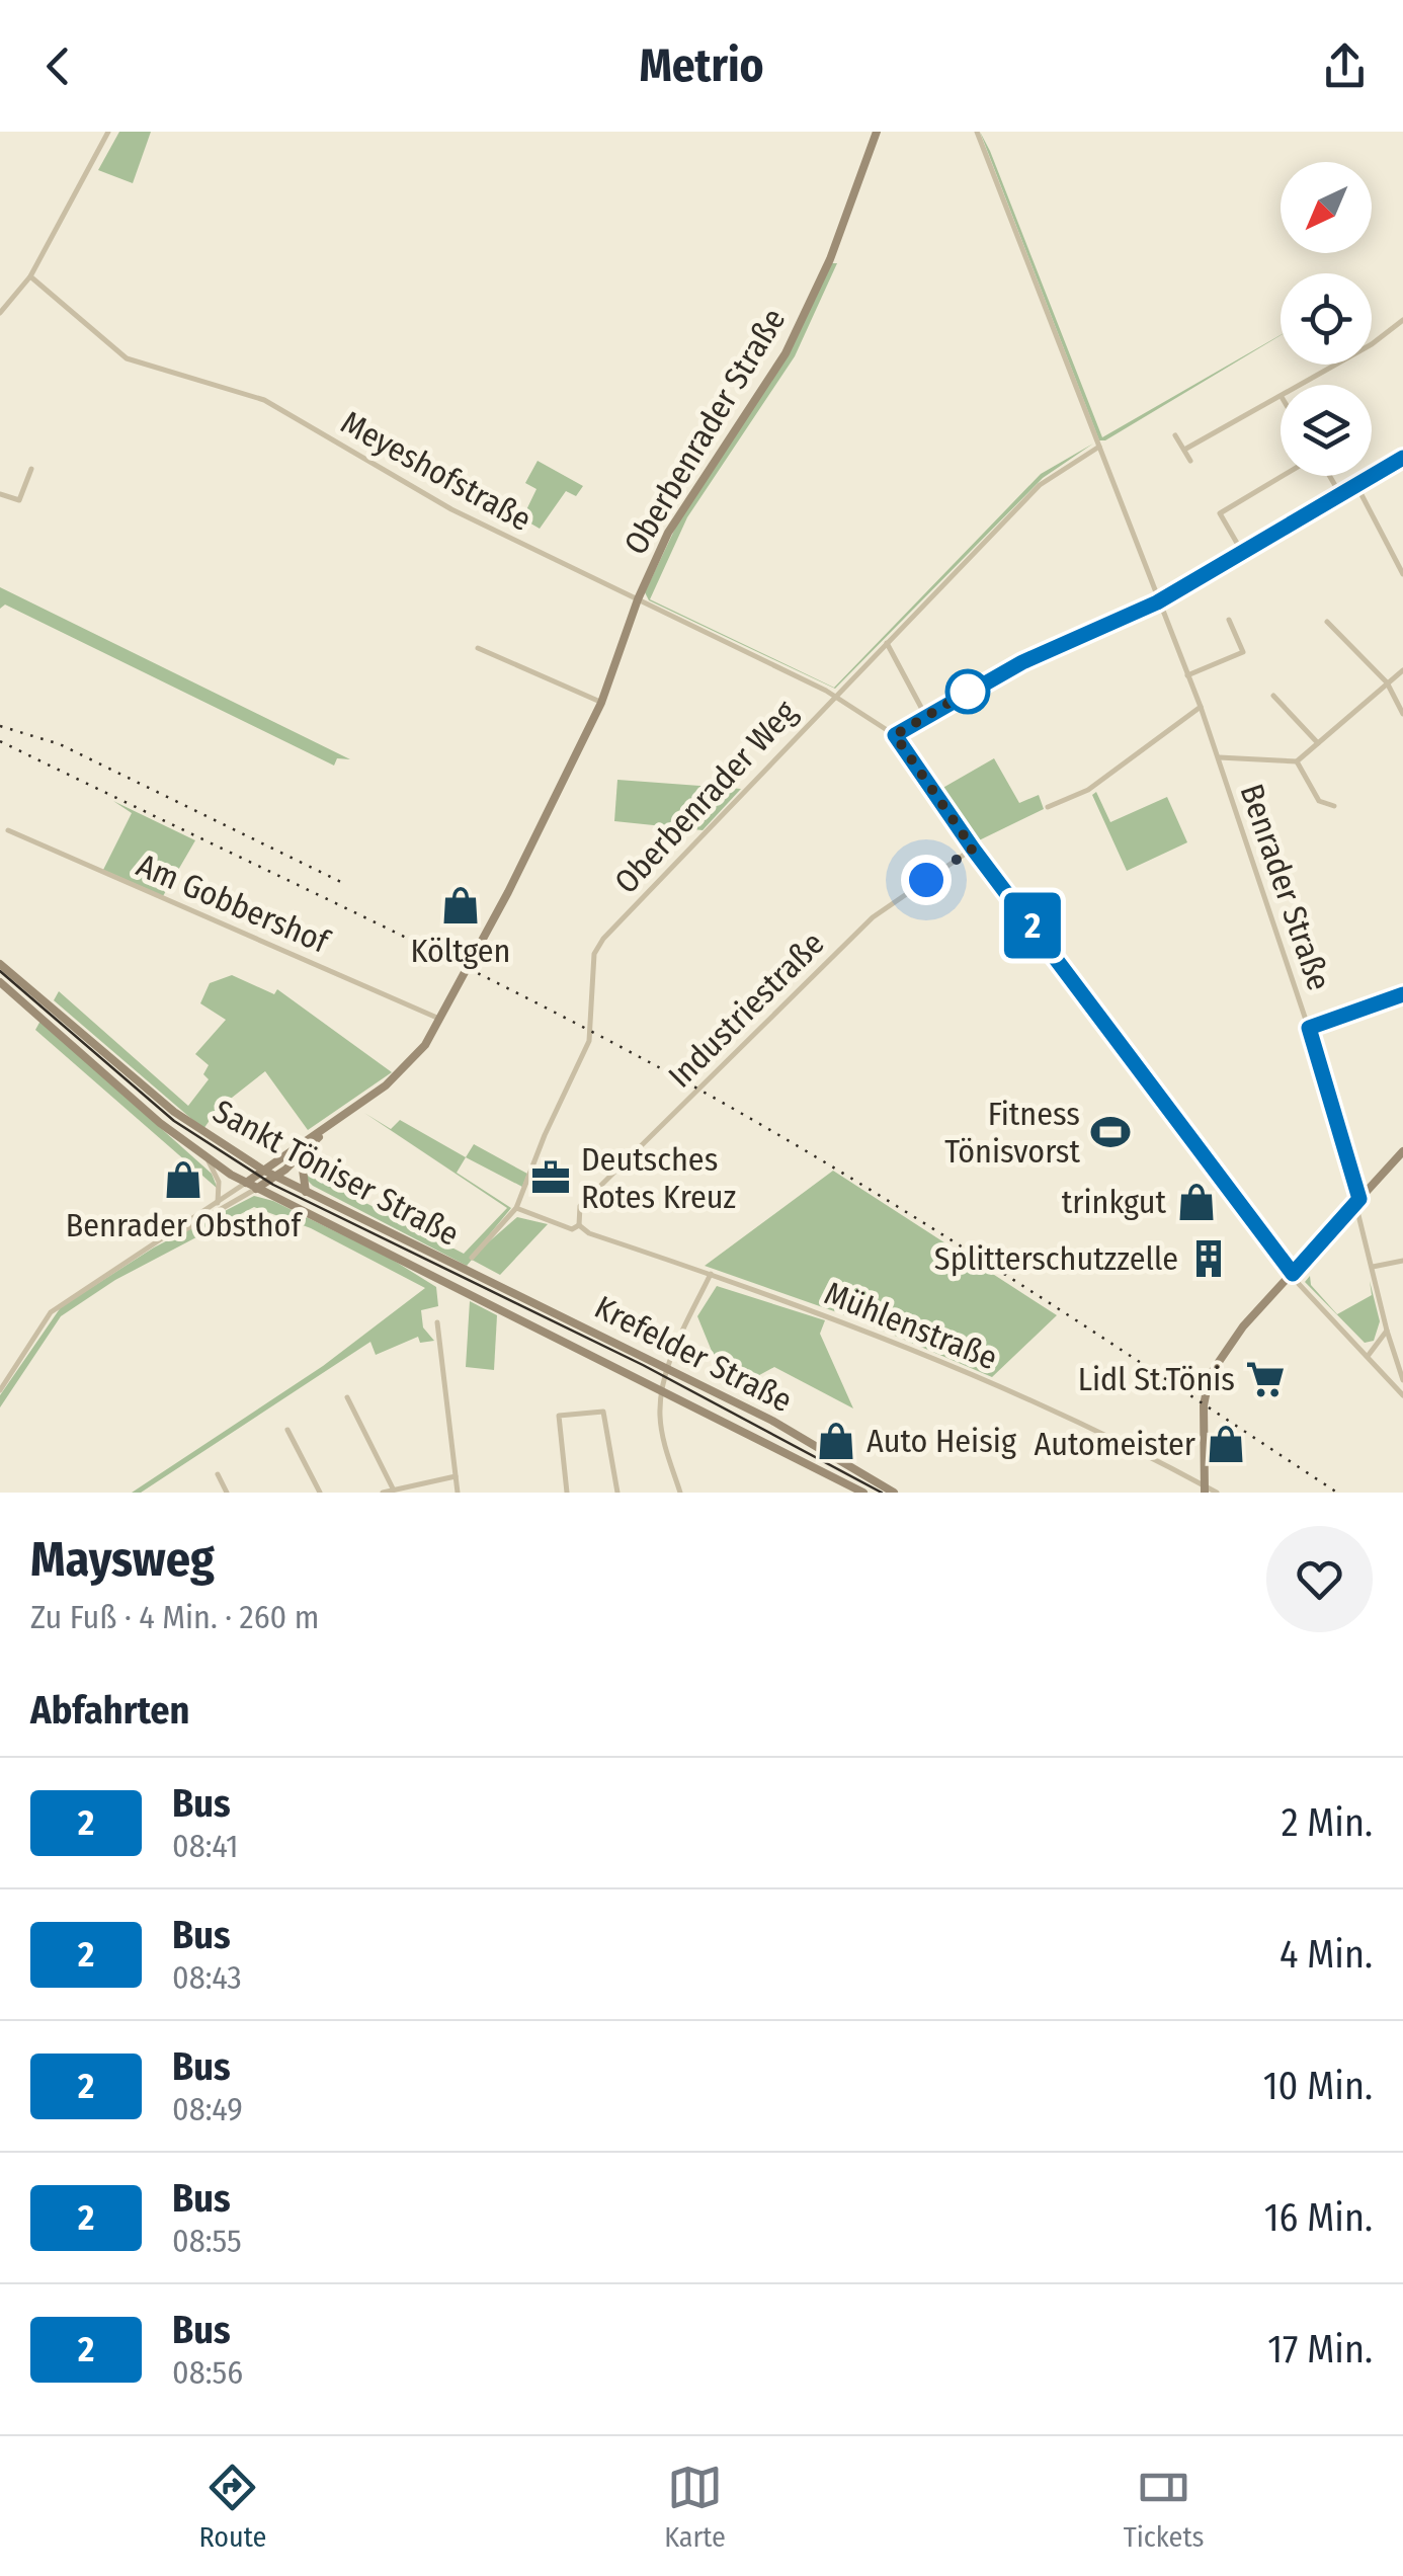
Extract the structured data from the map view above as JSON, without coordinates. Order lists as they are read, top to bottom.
{
  "streets": {
    "main road": ["Oberbenrader Straße", "Sankt Töniser Straße", "Krefelder Straße"],
    "street": [
      "Meyeshofstraße",
      "Oberbenrader Weg",
      "Benrader Straße",
      "Am Gobbershof",
      "Industriestraße",
      "Mühlenstraße"
    ]
  },
  "crossings": [
    ["Oberbenrader Straße", "Meyeshofstraße"],
    ["Oberbenrader Straße", "Am Gobbershof"],
    ["Oberbenrader Straße", "Sankt Töniser Straße"],
    ["Meyeshofstraße", "Oberbenrader Weg"],
    ["Oberbenrader Weg", "Benrader Straße"],
    ["Oberbenrader Weg", "Mühlenstraße"],
    ["Industriestraße", "Mühlenstraße"],
    ["Sankt Töniser Straße", "Krefelder Straße"]
  ],
  "places": {
    "shop": [
      "Költgen",
      "Benrader Obsthof",
      "trinkgut",
      "Auto Heisig",
      "Automeister"
    ],
    "sports": ["Fitness Tönisvorst"],
    "office": ["Deutsches Rotes Kreuz"],
    "building": ["Splitterschutzzelle"],
    "supermarket": ["Lidl St.Tönis"]
  },
  "lines": ["bus line 2"],
  "north": "bottom left",
  "page": {
    "header": "Metrio",
    "on_map": "2",
    "heading": [
      ["Maysweg", "Zu Fuß · 4 Min. · 260 m"],
      "Abfahrten"
    ],
    "list": [
      {
        "mark": "2",
        "name": "Bus",
        "note": "08:41",
        "value": "2 Min."
      },
      {
        "mark": "2",
        "name": "Bus",
        "note": "08:43",
        "value": "4 Min."
      },
      {
        "mark": "2",
        "name": "Bus",
        "note": "08:49",
        "value": "10 Min."
      },
      {
        "mark": "2",
        "name": "Bus",
        "note": "08:55",
        "value": "16 Min."
      },
      {
        "mark": "2",
        "name": "Bus",
        "note": "08:56",
        "value": "17 Min."
      }
    ],
    "tabs": ["Route", "Karte", "Tickets"]
  }
}
